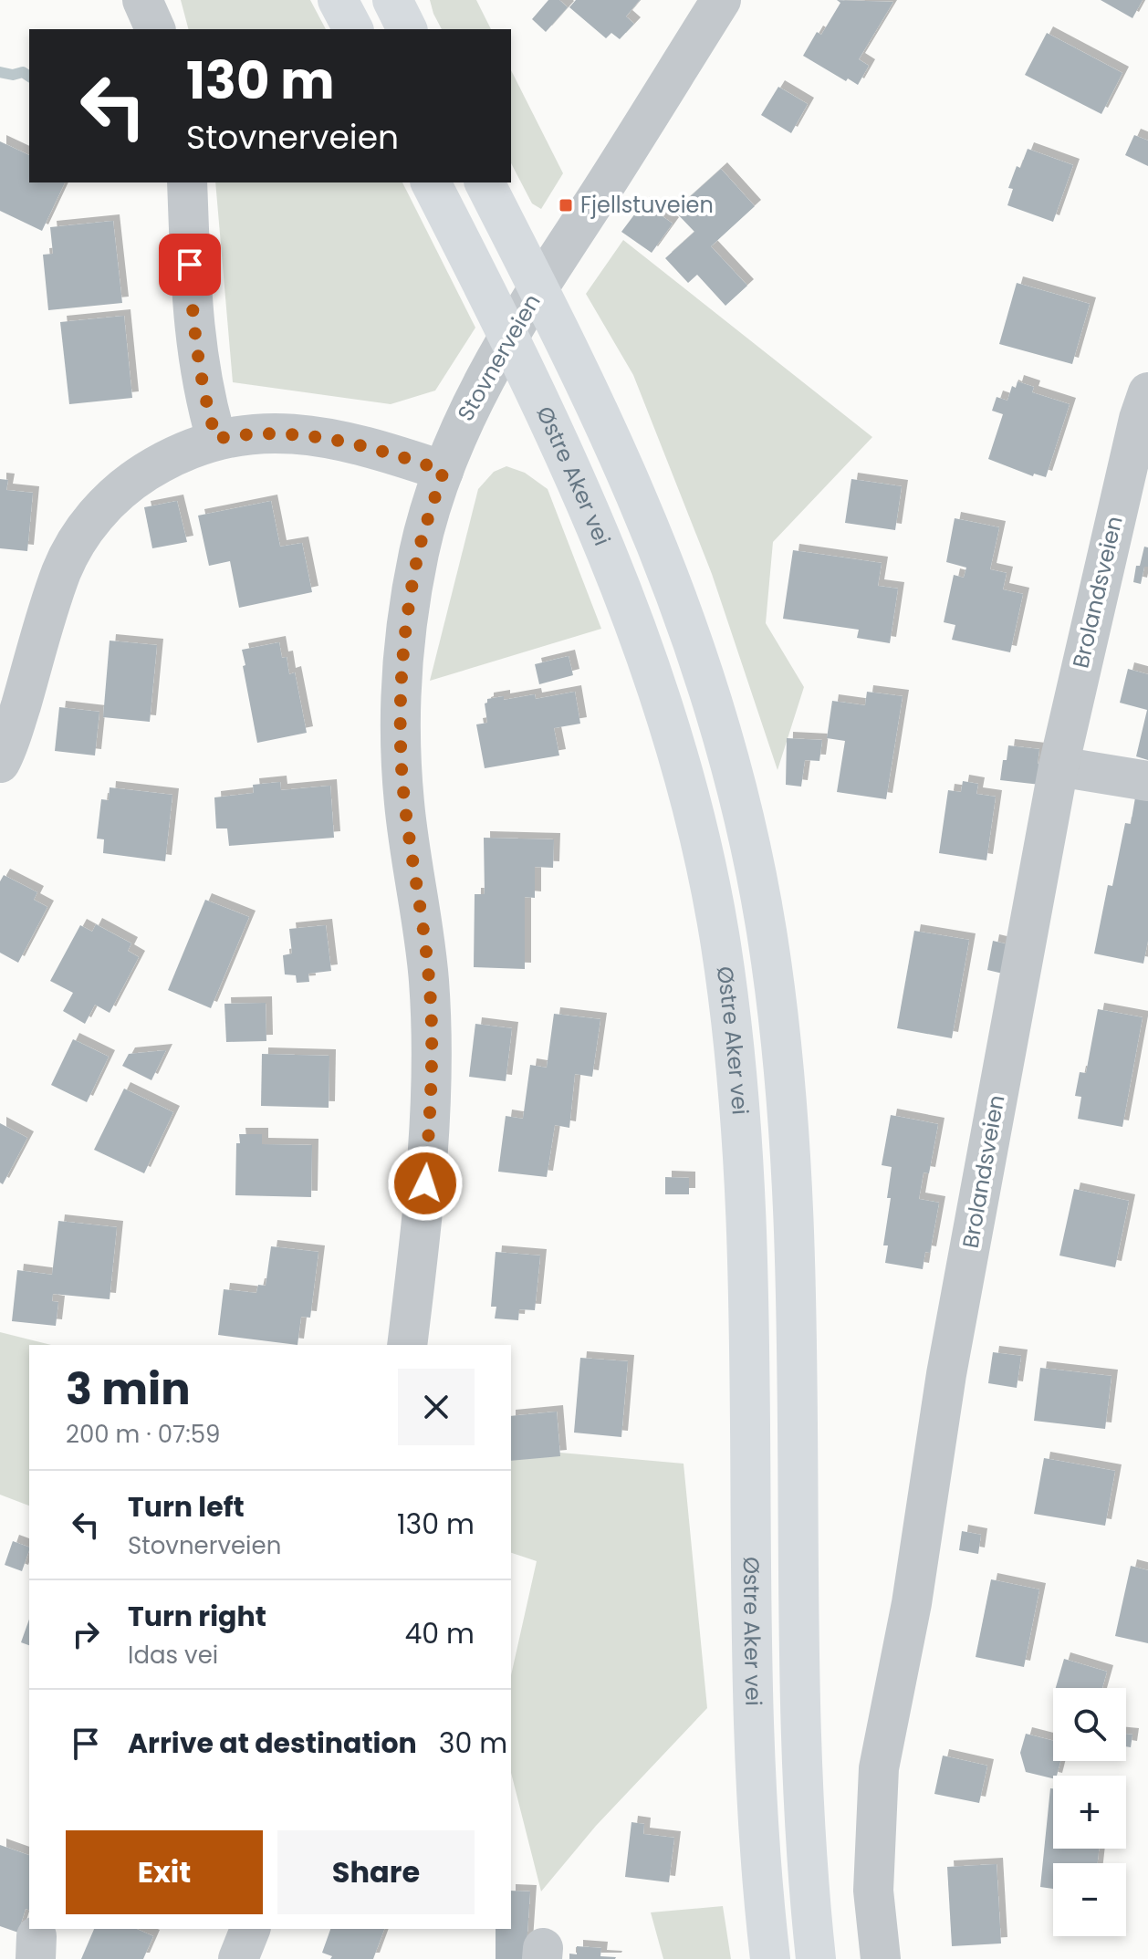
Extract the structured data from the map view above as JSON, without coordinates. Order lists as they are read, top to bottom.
{
  "streets": {
    "highway": ["Østre Aker vei"],
    "street": ["Stovnerveien", "Brolandsveien"]
  },
  "places": {
    "transit": ["Fjellstuveien"]
  },
  "page": {
    "turn": ["130 m", "Stovnerveien"],
    "heading": ["3 min", "200 m · 07:59"],
    "list": [
      {
        "name": "Turn left",
        "note": "Stovnerveien",
        "value": "130 m"
      },
      {
        "name": "Turn right",
        "note": "Idas vei",
        "value": "40 m"
      },
      {
        "name": "Arrive at destination",
        "value": "30 m"
      }
    ],
    "map_buttons": ["+", "−"],
    "buttons": ["Exit", "Share"]
  }
}
